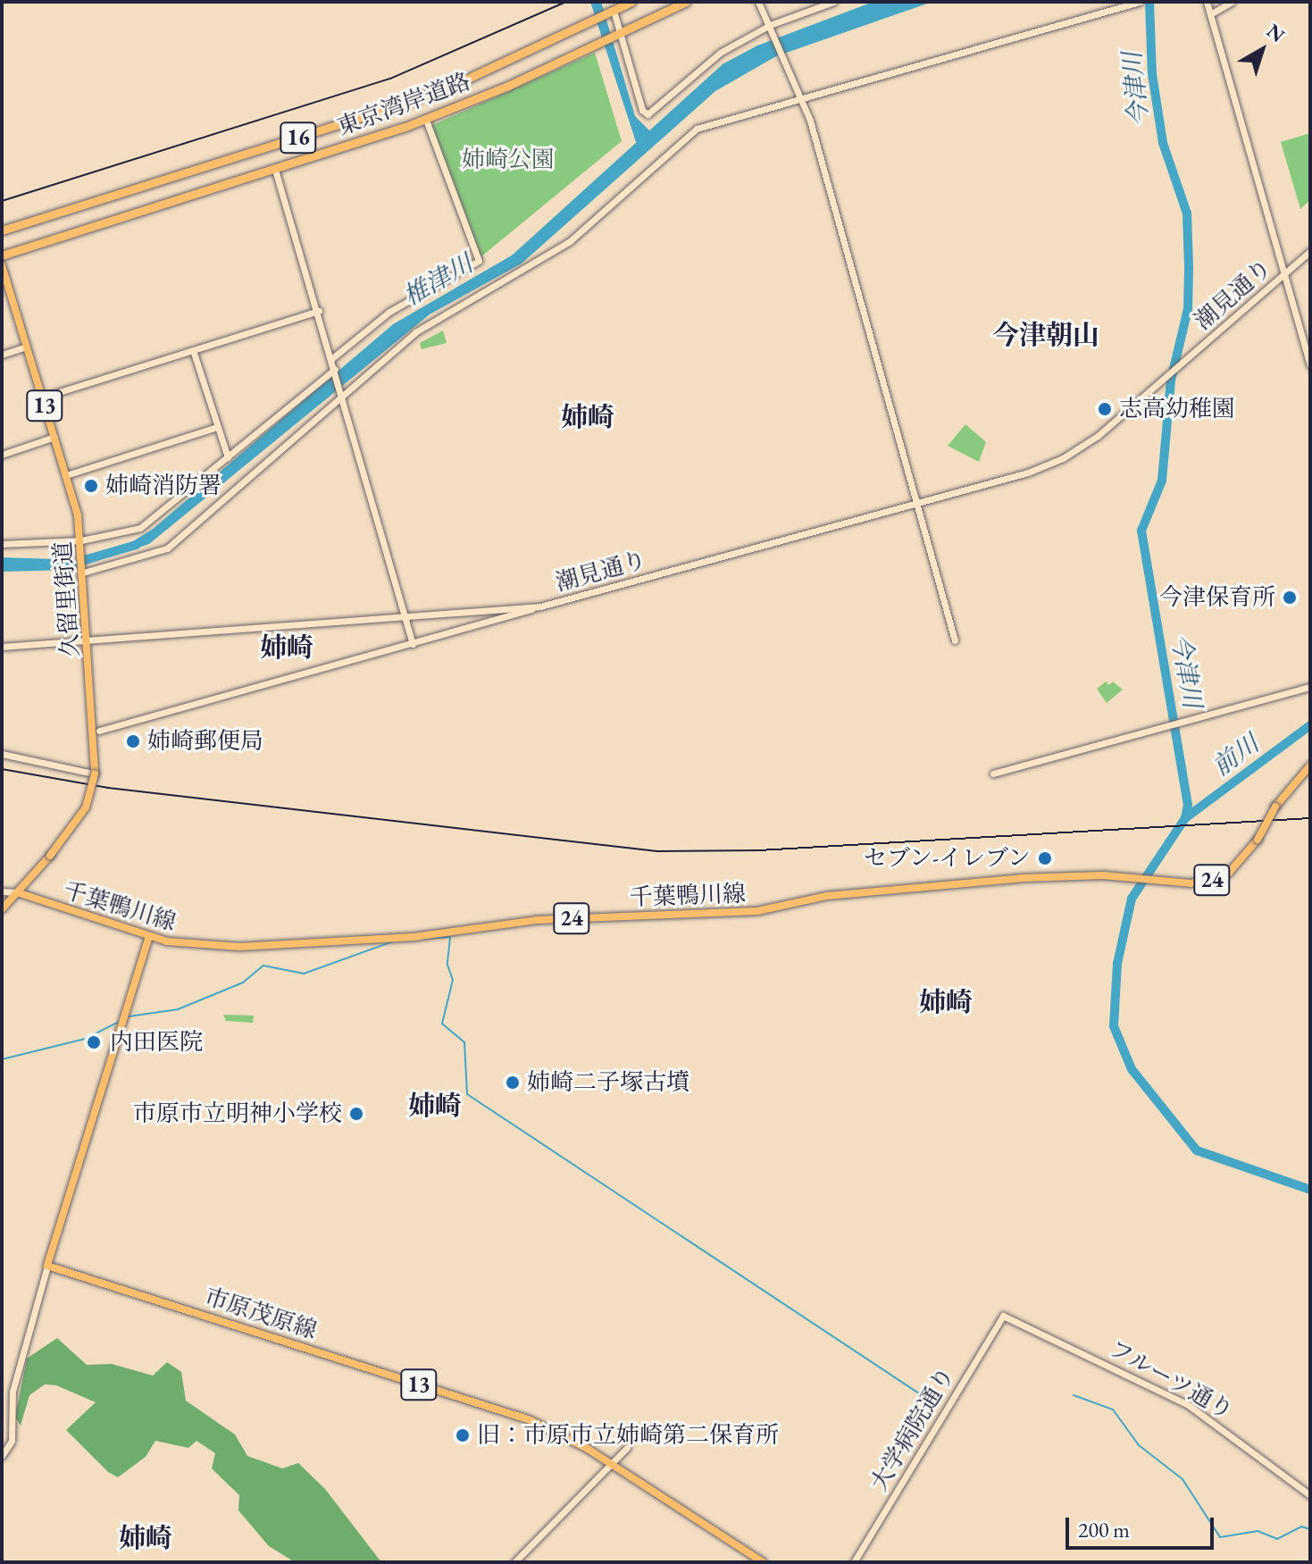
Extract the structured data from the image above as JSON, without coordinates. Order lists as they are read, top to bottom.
{
  "streets": {
    "highway": ["東京湾岸道路", "16"],
    "main road": [
      "13",
      "久留里街道",
      "24",
      "千葉鴨川線",
      "市原茂原線"
    ],
    "street": ["潮見通り", "フルーツ通り", "大学病院通り"]
  },
  "crossings": [
    ["潮見通り", "久留里街道"],
    ["久留里街道", "千葉鴨川線"],
    ["フルーツ通り", "大学病院通り"]
  ],
  "districts": [
    "今津朝山",
    "姉崎",
    "姉崎",
    "姉崎",
    "姉崎",
    "姉崎"
  ],
  "water": ["今津川", "椎津川", "前川"],
  "parks": ["姉崎公園"],
  "places": [
    "志高幼稚園",
    "姉崎消防署",
    "今津保育所",
    "姉崎郵便局",
    "セブン-イレブン",
    "内田医院",
    "姉崎二子塚古墳",
    "市原市立明神小学校",
    "旧：市原市立姉崎第二保育所"
  ],
  "scale_bar": "200 m",
  "north": "top right"
}
